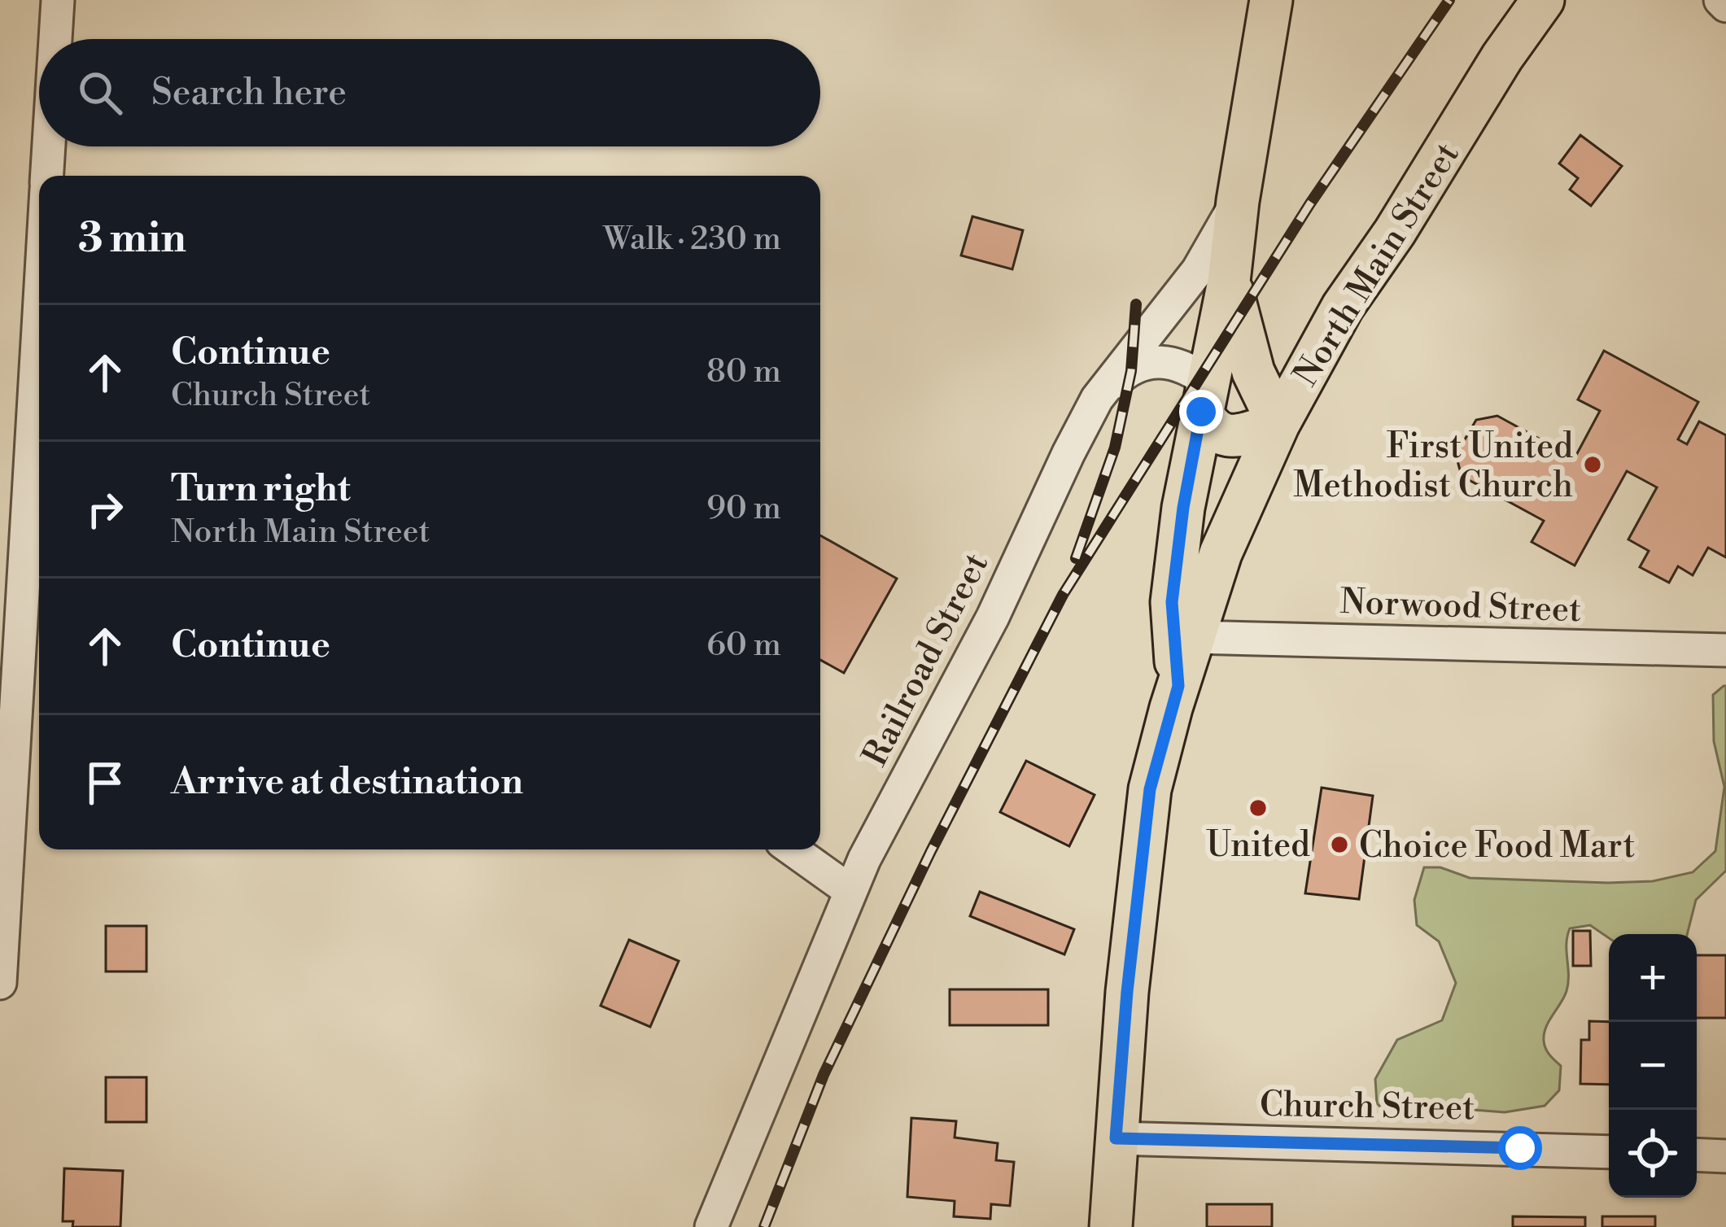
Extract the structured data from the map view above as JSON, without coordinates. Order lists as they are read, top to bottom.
{
  "streets": {
    "main road": ["North Main Street"],
    "street": ["Norwood Street", "Railroad Street", "Church Street"]
  },
  "crossings": [
    ["North Main Street", "Norwood Street"],
    ["North Main Street", "Church Street"]
  ],
  "places": ["First United Methodist Church", "United", "Choice Food Mart"],
  "page": {
    "search": "Search here",
    "heading": ["3 min", "Walk · 230 m"],
    "list": [
      ["Continue", "Church Street", "80 m"],
      ["Turn right", "North Main Street", "90 m"],
      ["Continue", "60 m"],
      "Arrive at destination"
    ],
    "map_buttons": ["+", "−"]
  }
}
